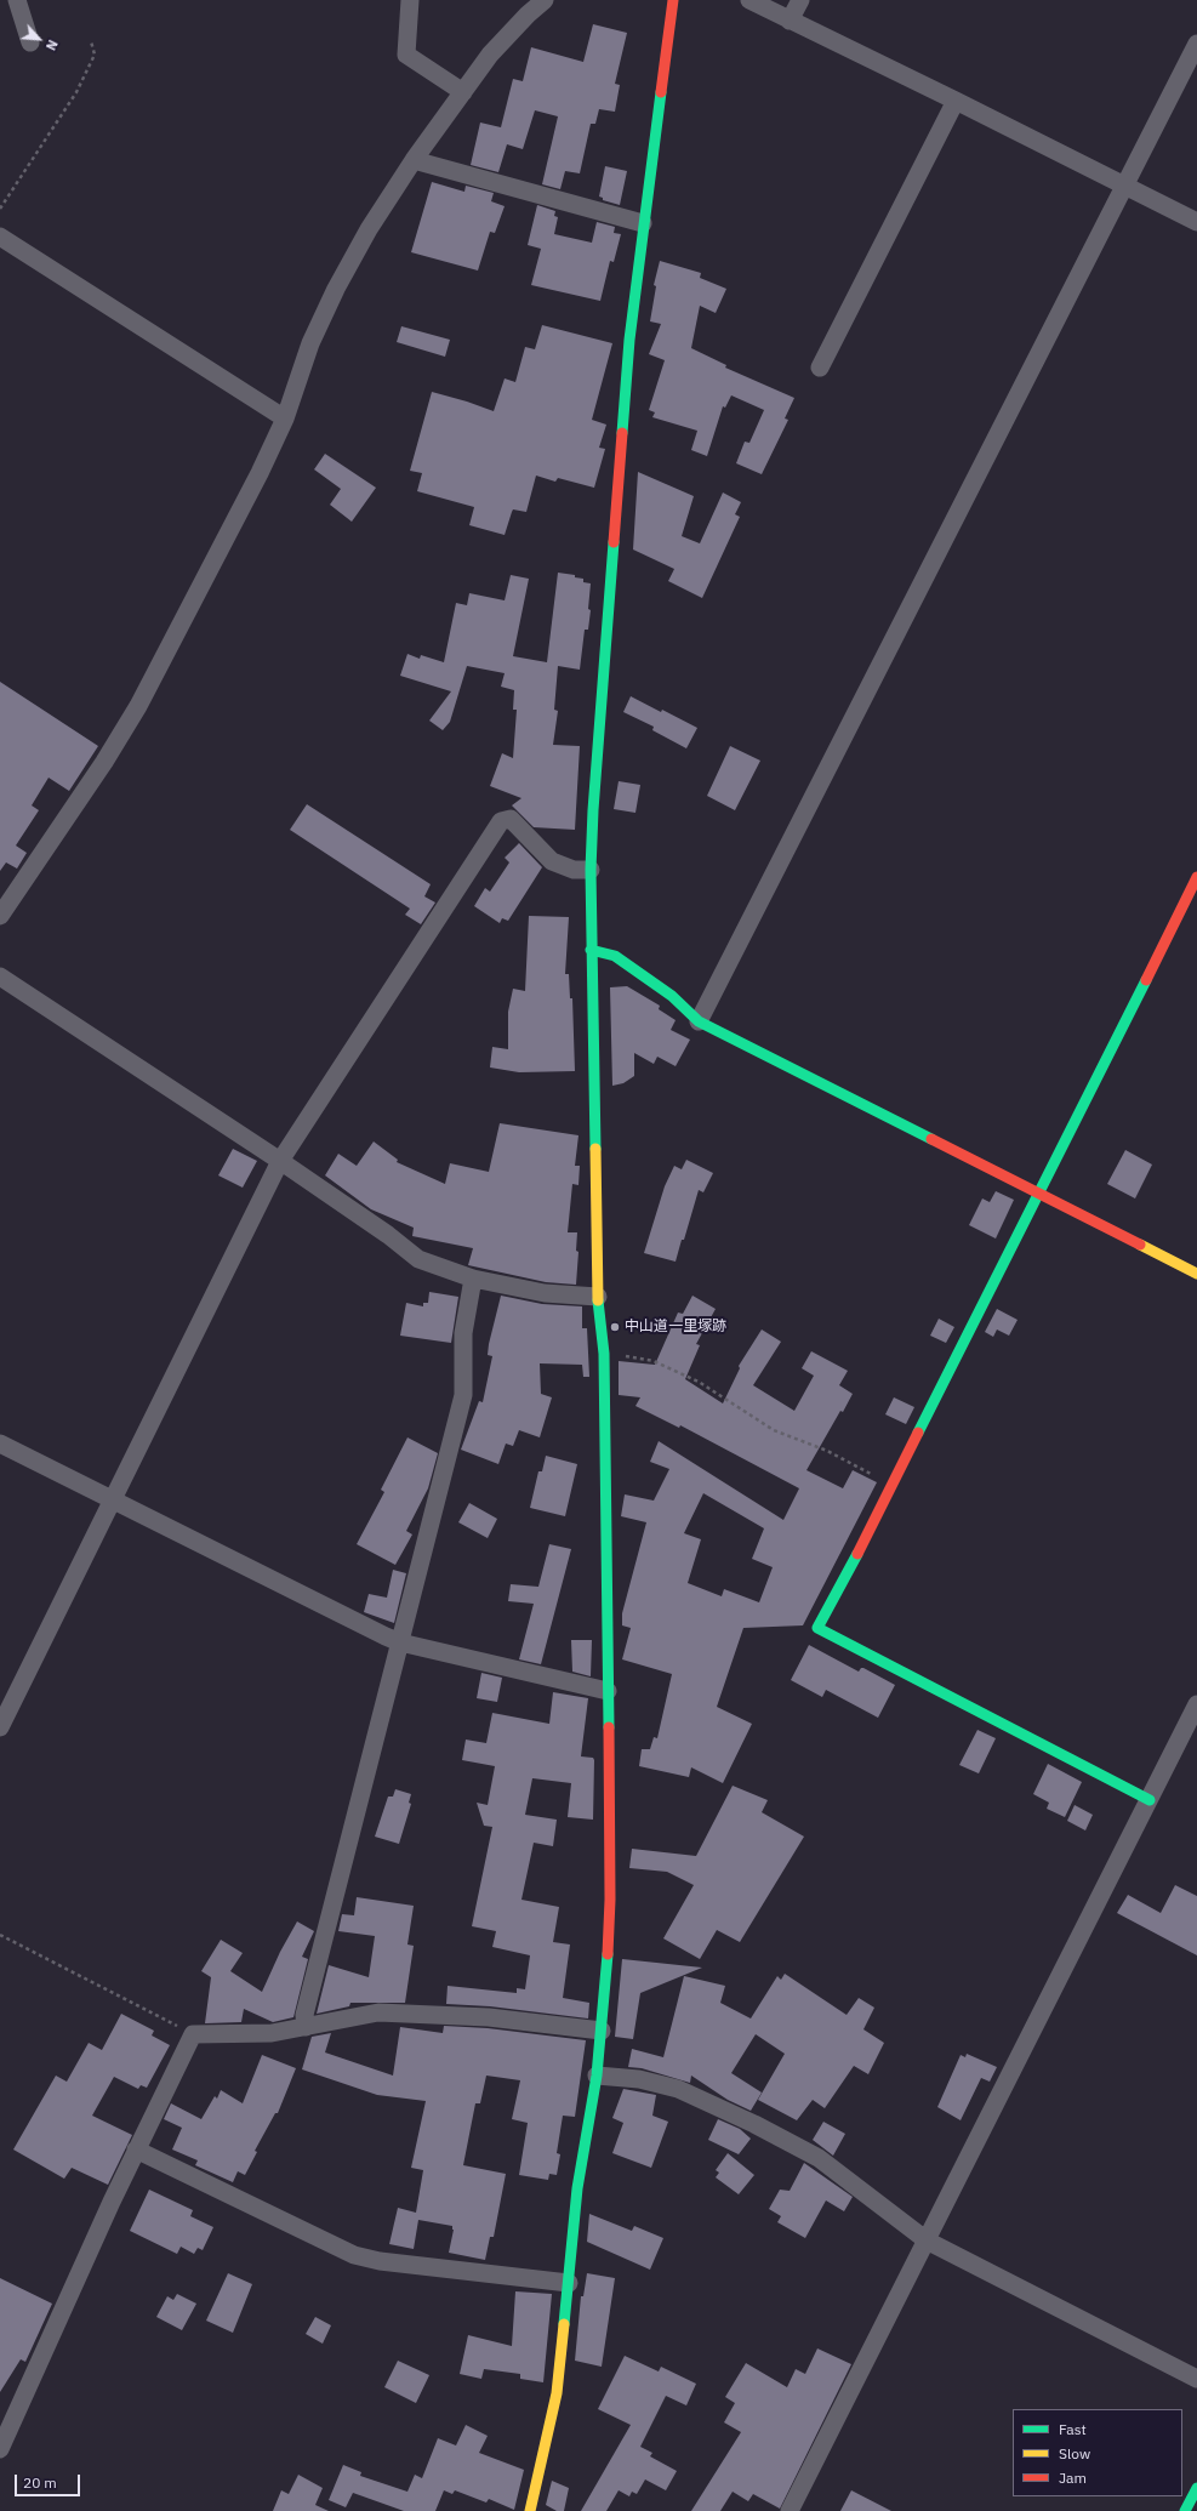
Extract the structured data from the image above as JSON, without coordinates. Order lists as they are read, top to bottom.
{
  "places": ["中山道一里塚跡"],
  "legend": ["Fast", "Slow", "Jam"],
  "scale_bar": "20 m",
  "north": "bottom right"
}
